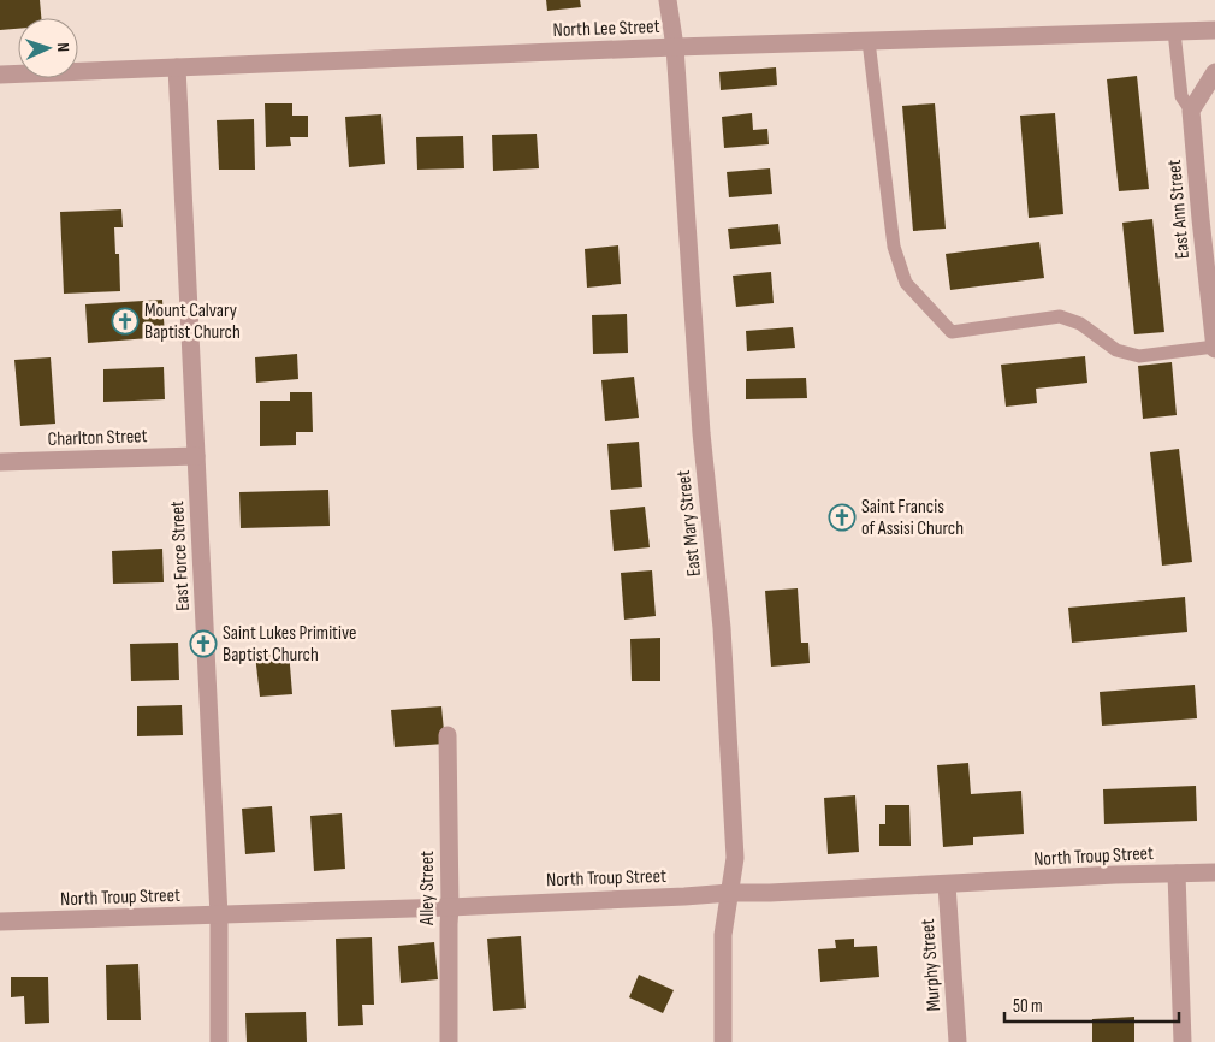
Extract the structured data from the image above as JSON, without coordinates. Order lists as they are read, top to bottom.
{
  "streets": {
    "street": [
      "North Lee Street",
      "East Ann Street",
      "Charlton Street",
      "East Mary Street",
      "East Force Street",
      "North Troup Street",
      "Alley Street",
      "Murphy Street"
    ]
  },
  "crossings": [
    ["North Lee Street", "East Mary Street"],
    ["North Lee Street", "East Force Street"],
    ["Charlton Street", "East Force Street"],
    ["East Mary Street", "North Troup Street"],
    ["East Force Street", "North Troup Street"],
    ["North Troup Street", "Alley Street"],
    ["North Troup Street", "Murphy Street"]
  ],
  "places": {
    "church": ["Mount Calvary Baptist Church", "Saint Francis of Assisi Church", "Saint Lukes Primitive Baptist Church"]
  },
  "scale_bar": "50 m",
  "north": "right"
}
